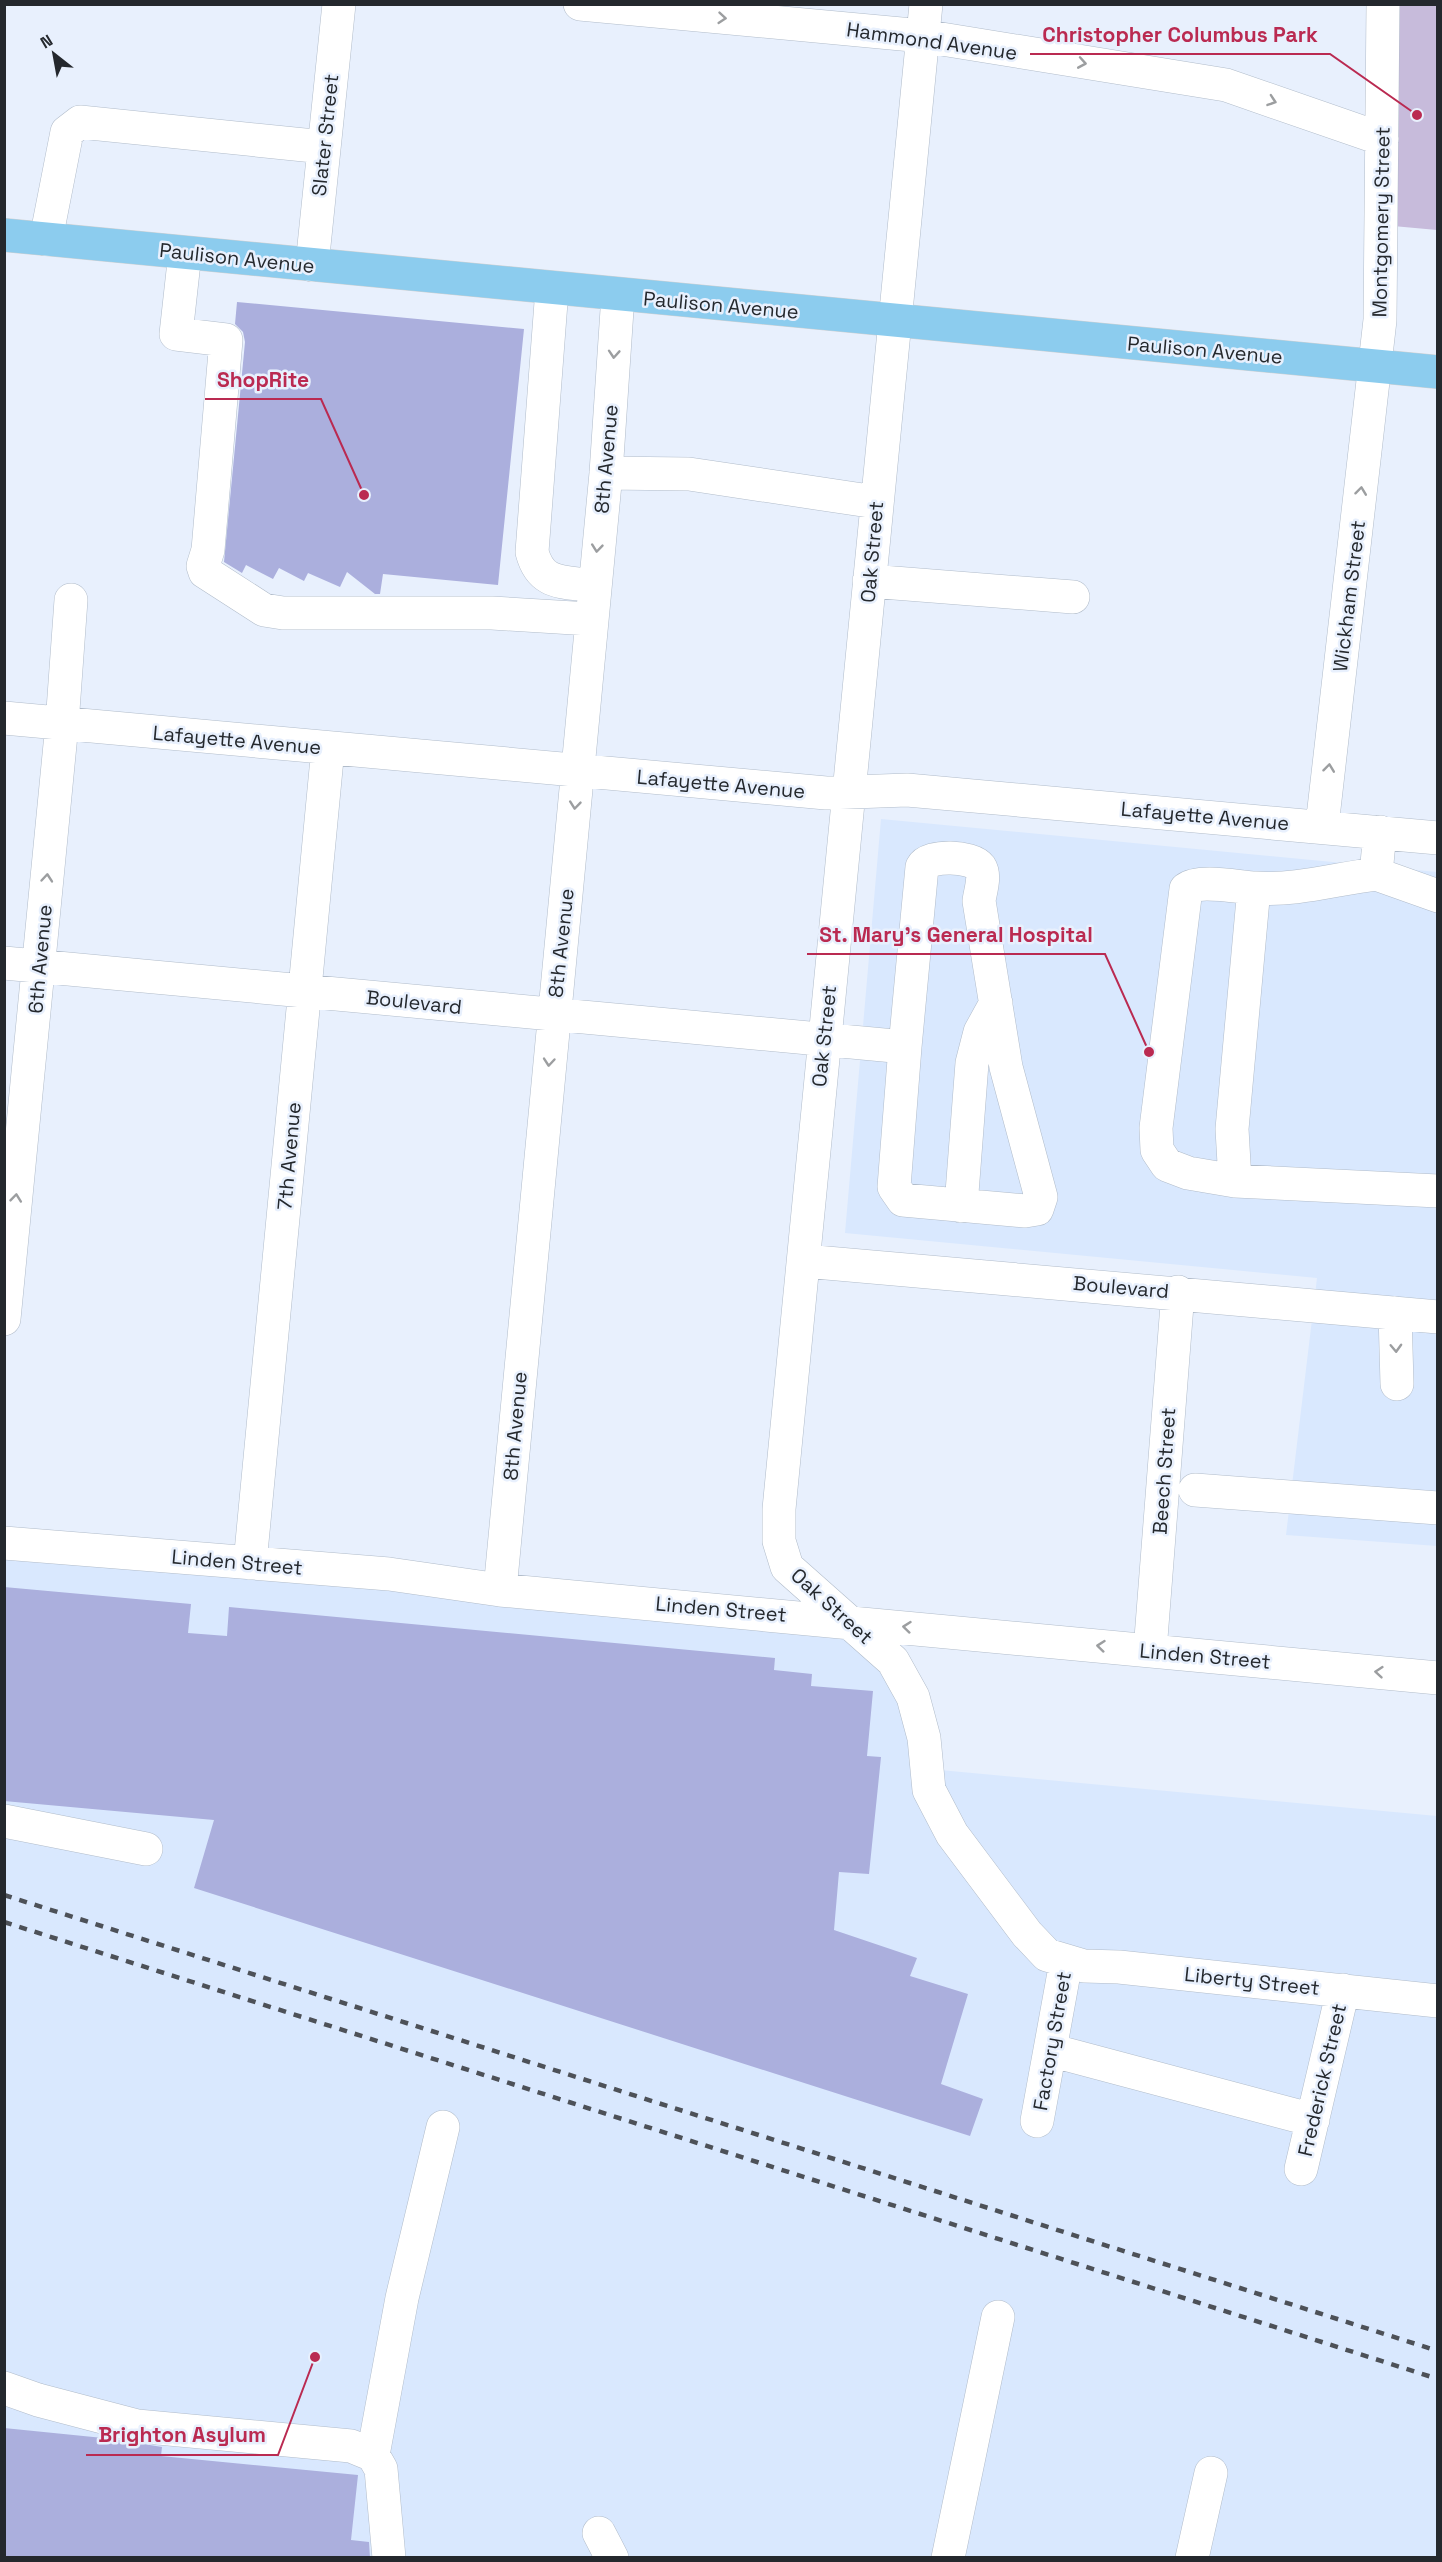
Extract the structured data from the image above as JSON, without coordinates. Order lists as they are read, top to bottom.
{
  "streets": {
    "main road": ["Paulison Avenue"],
    "street": [
      "Hammond Avenue",
      "Slater Street",
      "Montgomery Street",
      "8th Avenue",
      "Oak Street",
      "Wickham Street",
      "Lafayette Avenue",
      "6th Avenue",
      "Boulevard",
      "7th Avenue",
      "Beech Street",
      "Linden Street",
      "Liberty Street",
      "Factory Street",
      "Frederick Street"
    ]
  },
  "crossings": [
    ["Hammond Avenue", "Montgomery Street"],
    ["Hammond Avenue", "Oak Street"],
    ["Slater Street", "Paulison Avenue"],
    ["Montgomery Street", "Paulison Avenue"],
    ["Montgomery Street", "Wickham Street"],
    ["Paulison Avenue", "8th Avenue"],
    ["Paulison Avenue", "Oak Street"],
    ["Paulison Avenue", "Wickham Street"],
    ["8th Avenue", "Lafayette Avenue"],
    ["8th Avenue", "Boulevard"],
    ["8th Avenue", "Linden Street"],
    ["Oak Street", "Lafayette Avenue"],
    ["Oak Street", "Boulevard"],
    ["Oak Street", "Linden Street"],
    ["Oak Street", "Liberty Street"],
    ["Oak Street", "Factory Street"],
    ["Wickham Street", "Lafayette Avenue"],
    ["Lafayette Avenue", "6th Avenue"],
    ["Lafayette Avenue", "7th Avenue"],
    ["6th Avenue", "Boulevard"],
    ["Boulevard", "7th Avenue"],
    ["Boulevard", "Beech Street"],
    ["7th Avenue", "Linden Street"],
    ["Beech Street", "Linden Street"],
    ["Liberty Street", "Factory Street"],
    ["Liberty Street", "Frederick Street"]
  ],
  "one_way": [
    "Hammond Avenue",
    "8th Avenue",
    "Wickham Street",
    "6th Avenue"
  ],
  "places": [
    "Christopher Columbus Park",
    "ShopRite",
    "St. Mary's General Hospital",
    "Brighton Asylum"
  ],
  "north": "top left"
}
